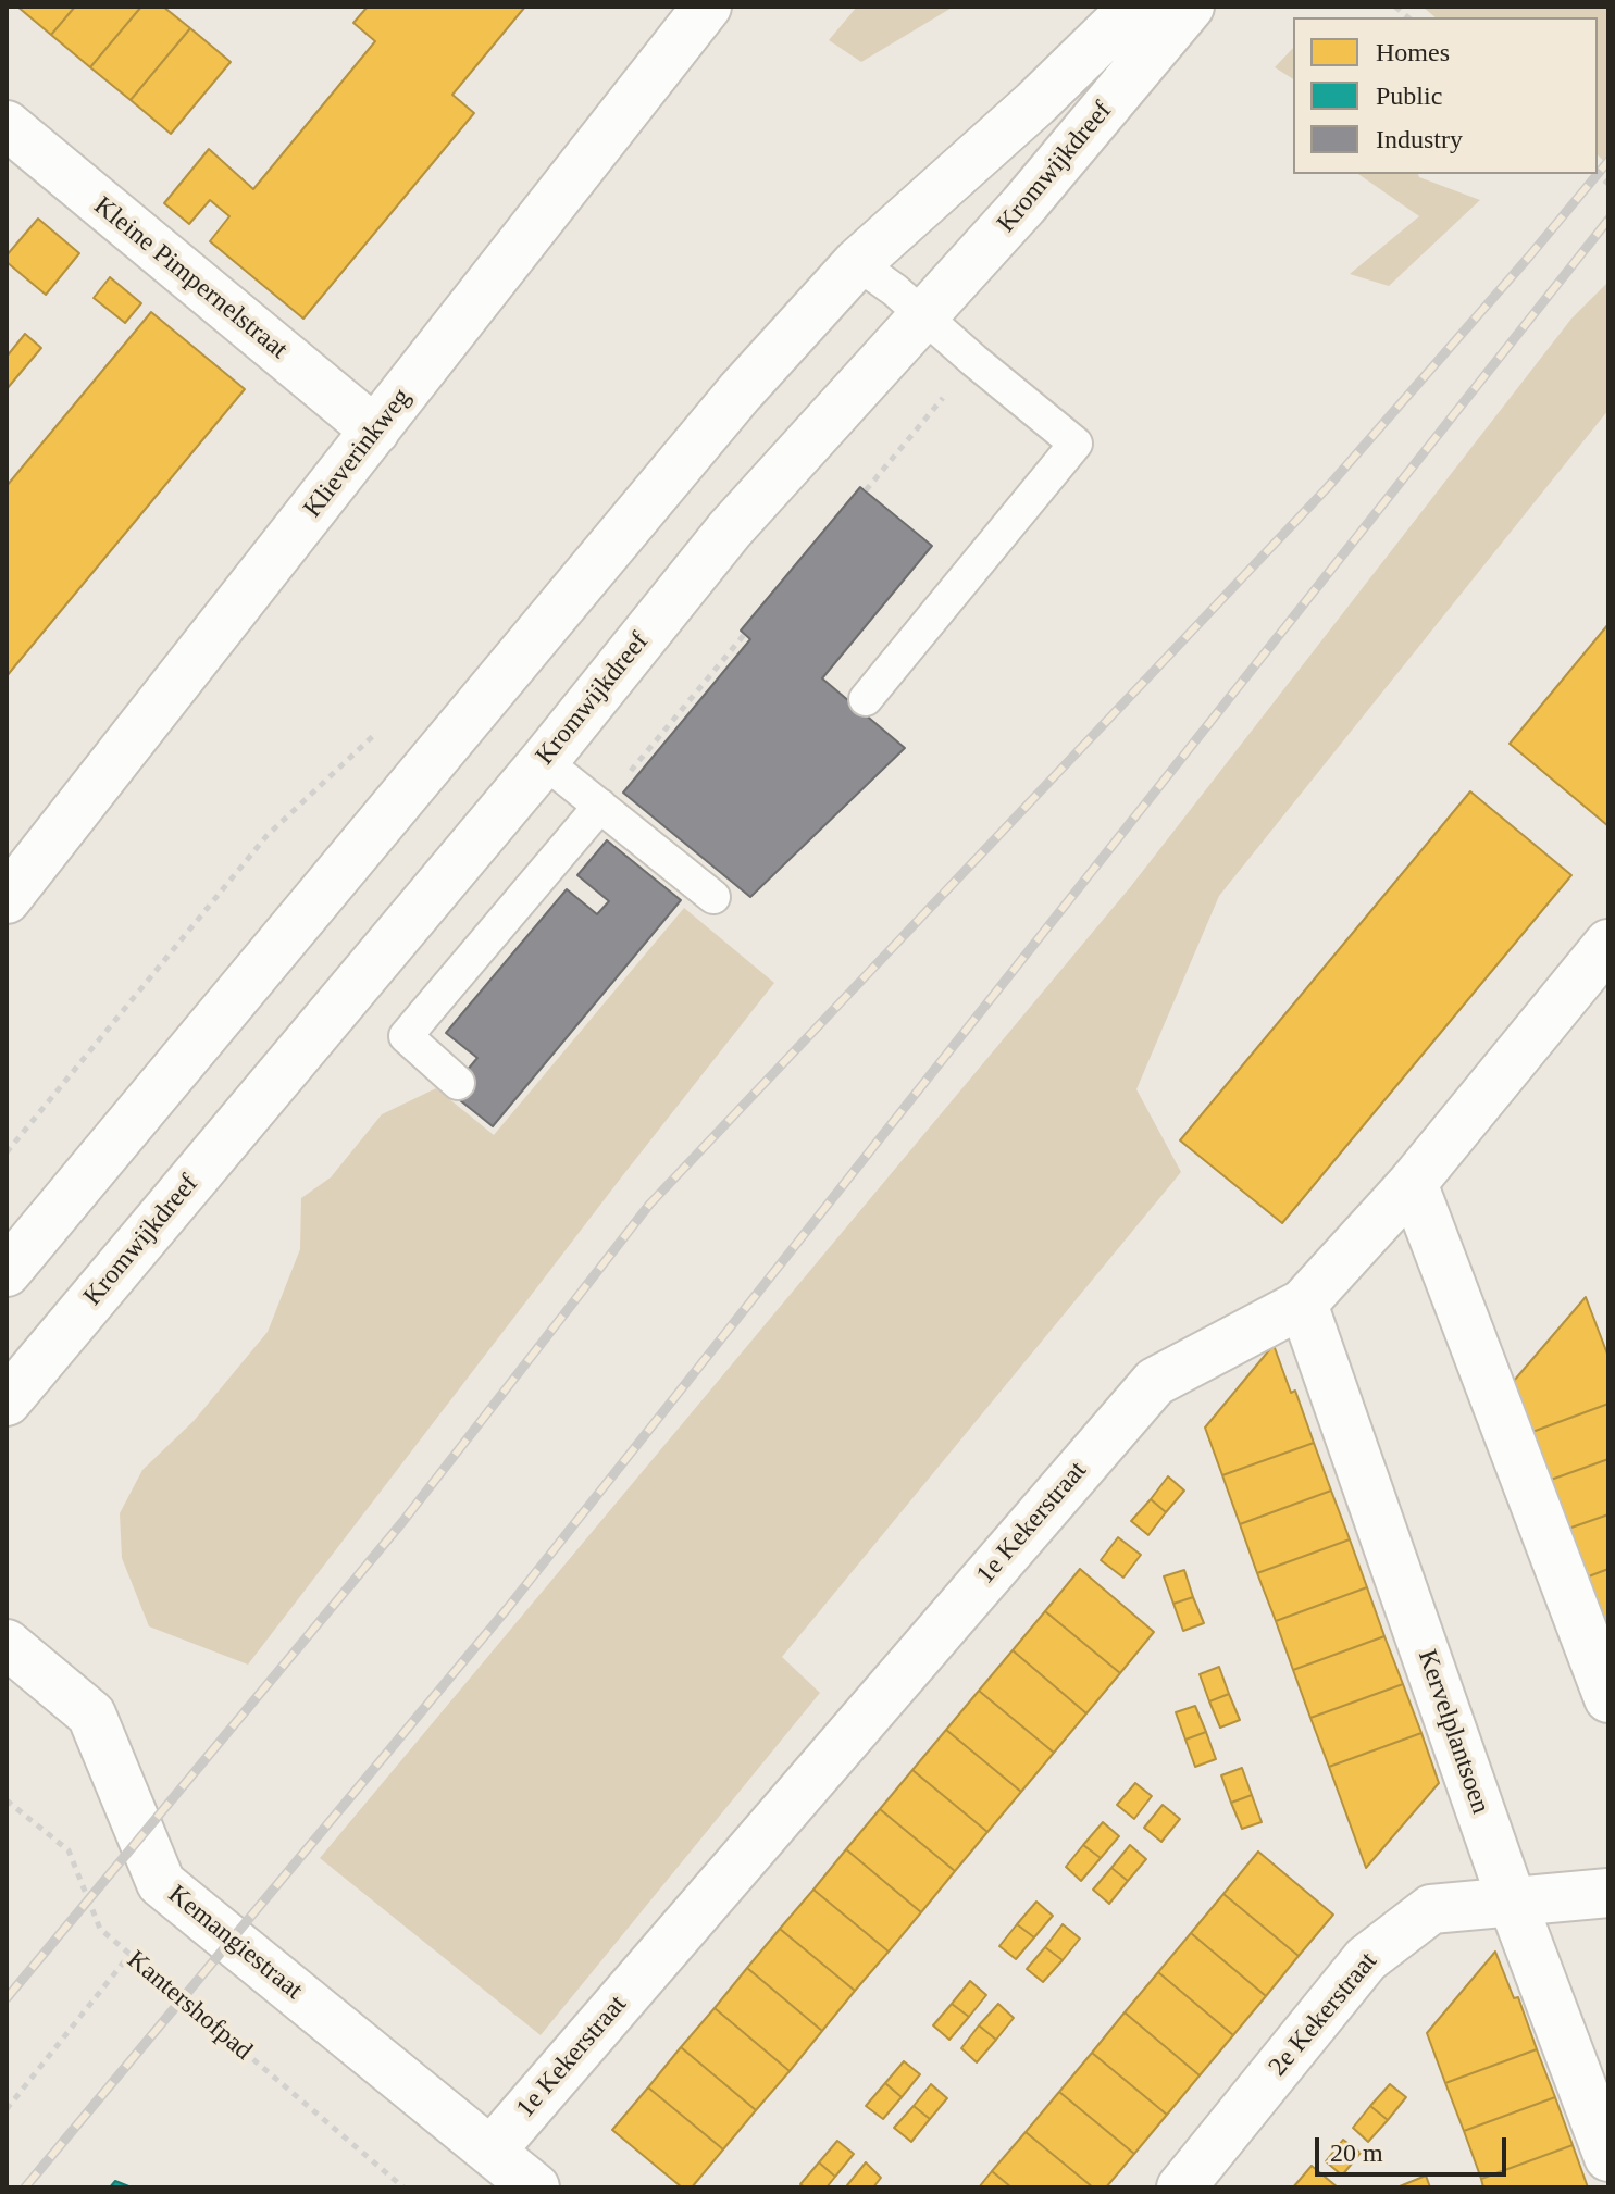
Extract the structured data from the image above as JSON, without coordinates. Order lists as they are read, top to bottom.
{
  "streets": {
    "street": [
      "Kromwijkdreef",
      "Kleine Pimpernelstraat",
      "Klieverinkweg",
      "1e Kekerstraat",
      "Kervelplantsoen",
      "Kemangiestraat",
      "2e Kekerstraat"
    ],
    "path": ["Kantershofpad"]
  },
  "crossings": [
    ["Kleine Pimpernelstraat", "Klieverinkweg"],
    ["1e Kekerstraat", "Kervelplantsoen"],
    ["1e Kekerstraat", "Kemangiestraat"],
    ["Kervelplantsoen", "2e Kekerstraat"]
  ],
  "legend": ["Homes", "Public", "Industry"],
  "scale_bar": "20 m"
}
